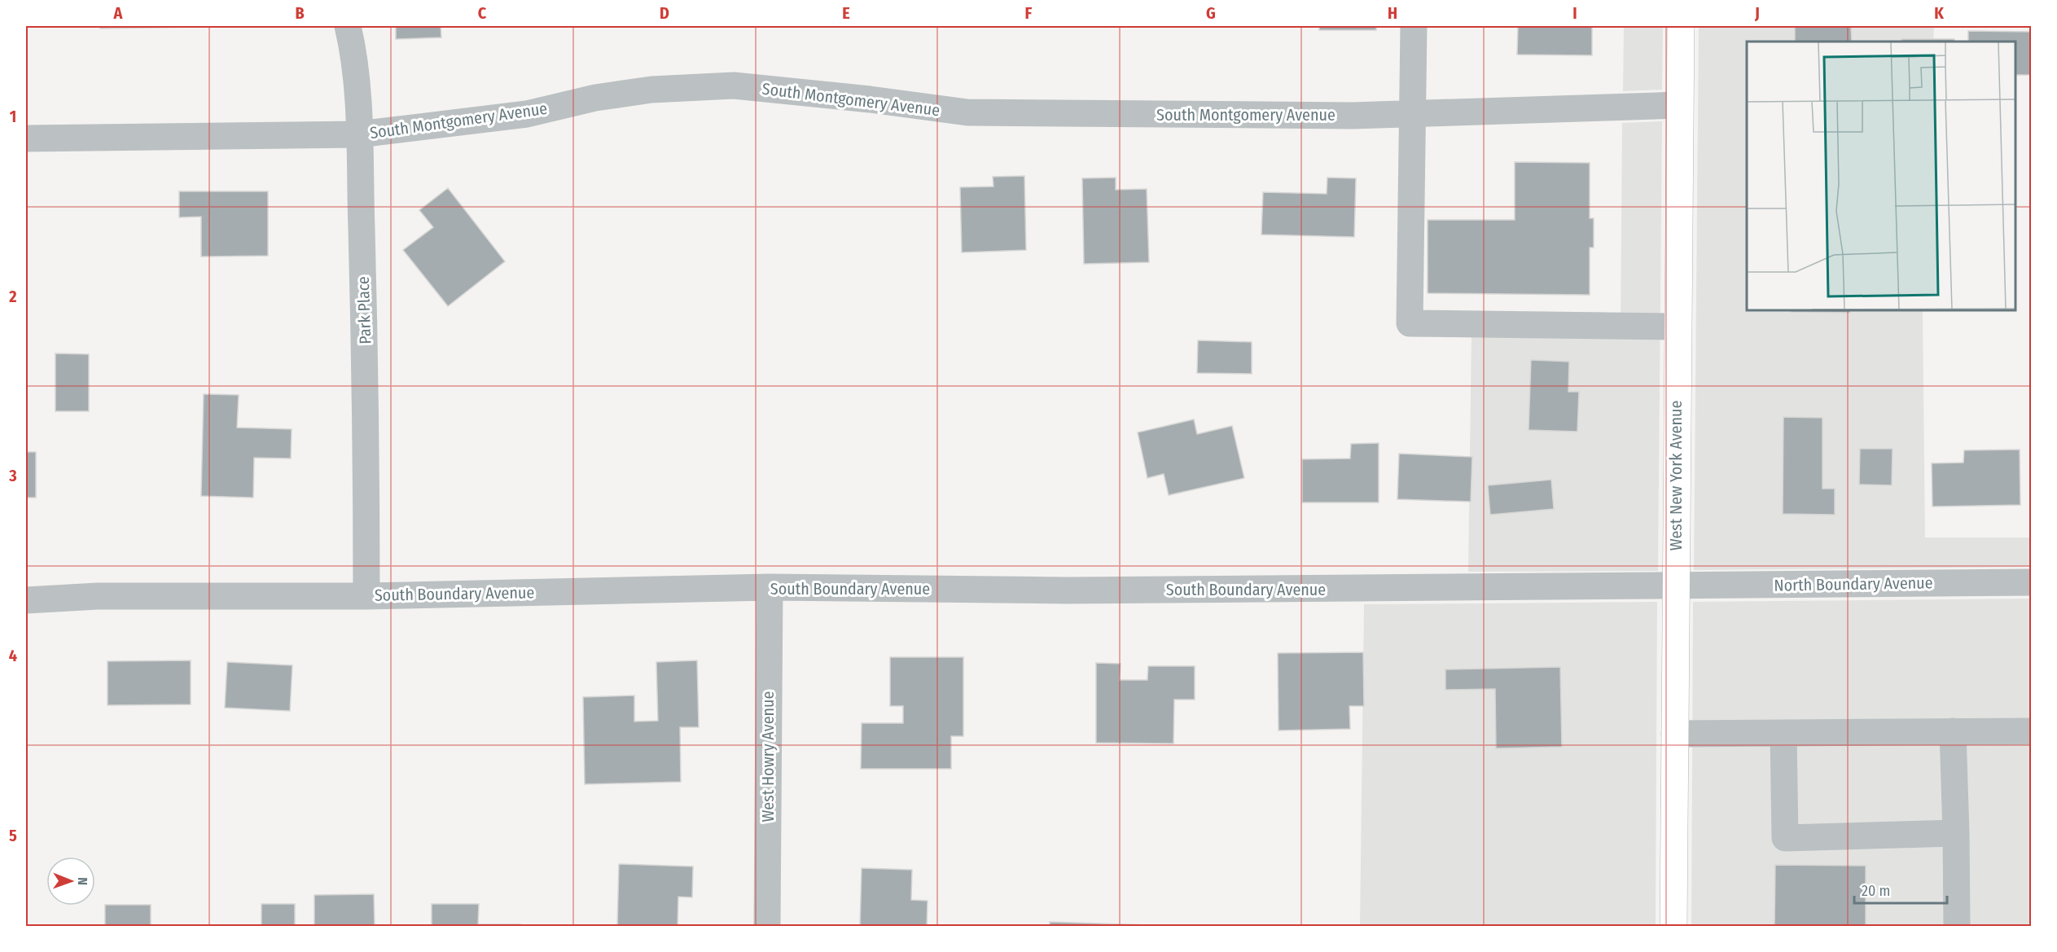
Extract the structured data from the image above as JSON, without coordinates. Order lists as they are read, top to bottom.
{
  "streets": {
    "main road": ["West New York Avenue"],
    "street": [
      "South Montgomery Avenue",
      "Park Place",
      "North Boundary Avenue",
      "South Boundary Avenue",
      "West Howry Avenue"
    ]
  },
  "crossings": [
    ["South Montgomery Avenue", "Park Place"],
    ["South Montgomery Avenue", "West New York Avenue"],
    ["Park Place", "South Boundary Avenue"],
    ["West New York Avenue", "North Boundary Avenue"],
    ["West New York Avenue", "South Boundary Avenue"],
    ["North Boundary Avenue", "South Boundary Avenue"],
    ["South Boundary Avenue", "West Howry Avenue"]
  ],
  "scale_bar": "20 m",
  "north": "right",
  "grid": {
    "columns": [
      "A",
      "B",
      "C",
      "D",
      "E",
      "F",
      "G",
      "H",
      "I",
      "J",
      "K"
    ],
    "rows": [
      "1",
      "2",
      "3",
      "4",
      "5"
    ]
  }
}
